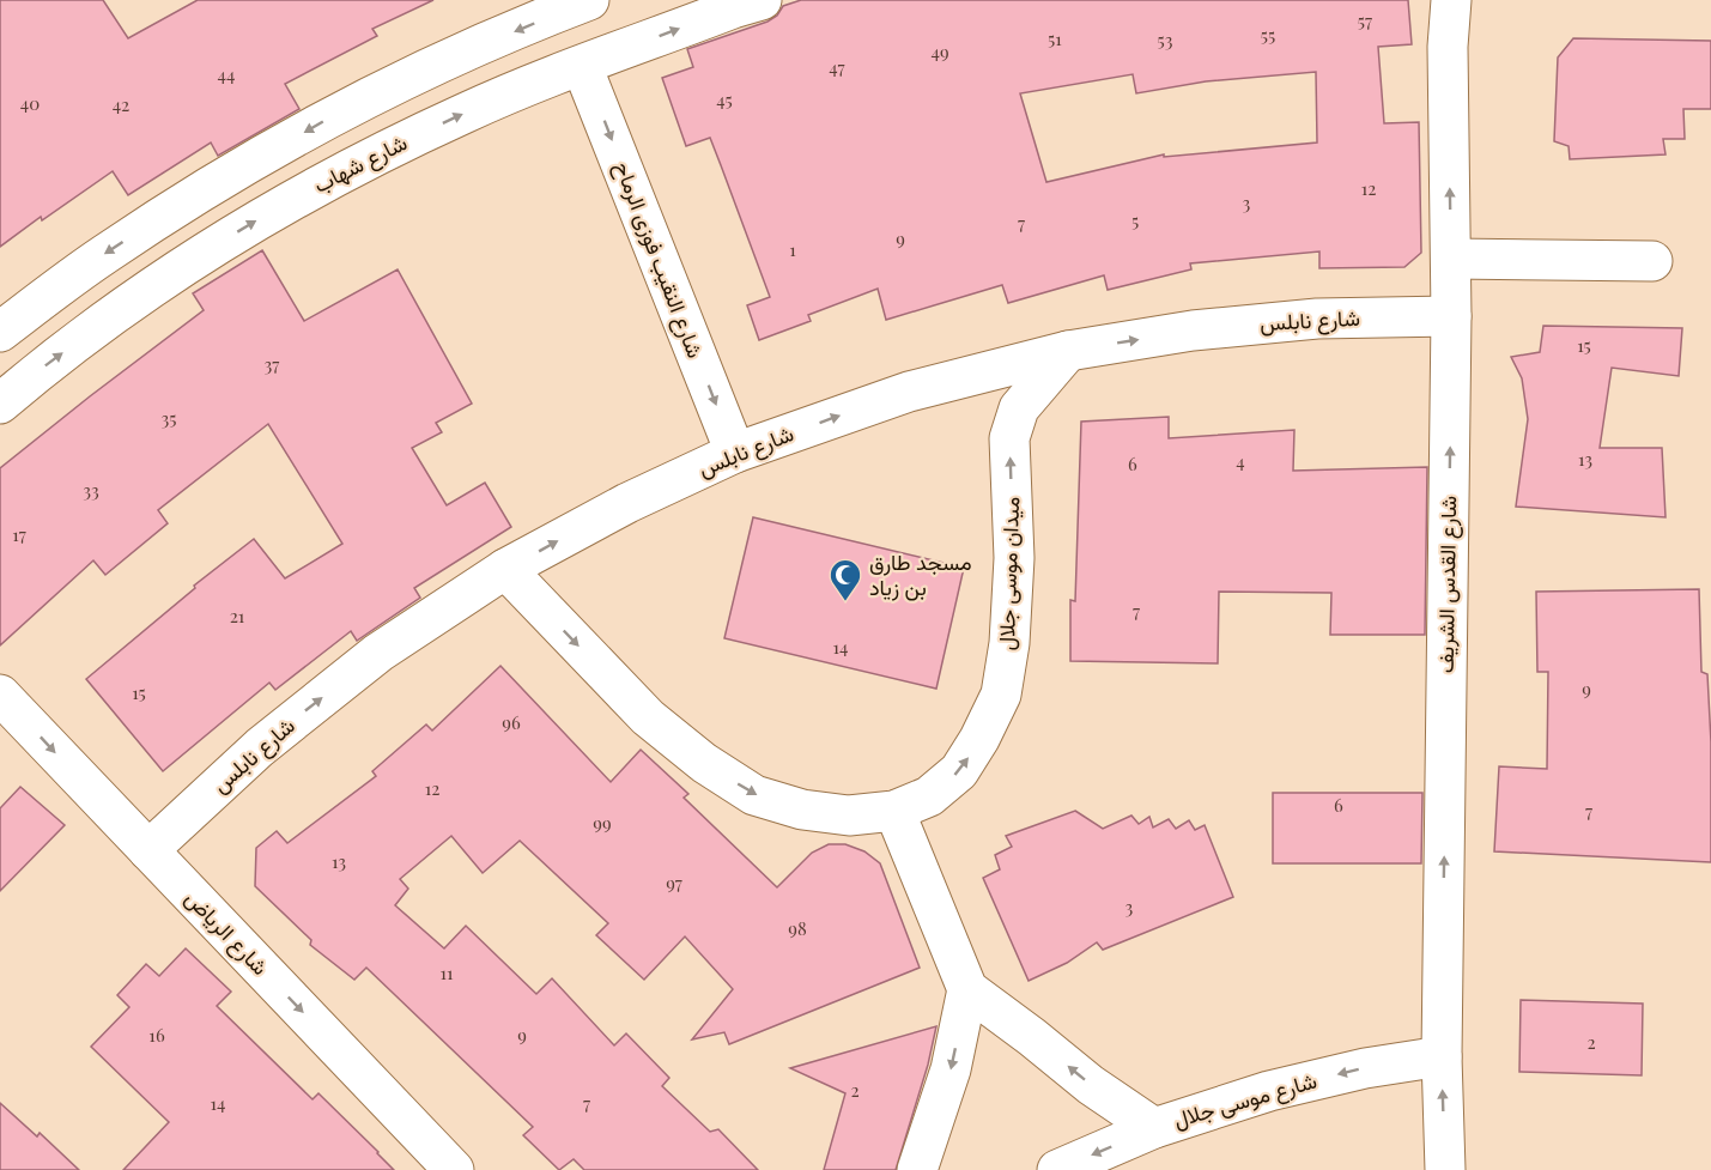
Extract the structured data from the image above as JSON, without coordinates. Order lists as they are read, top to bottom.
{
  "streets": {
    "street": [
      "شارع شهاب",
      "شارع النقيب فوزى الرماح",
      "شارع نابلس",
      "ميدان موسى جلال",
      "شارع القدس الشريف",
      "شارع الرياض",
      "شارع موسى جلال"
    ]
  },
  "crossings": [
    ["شارع شهاب", "شارع النقيب فوزى الرماح"],
    ["شارع النقيب فوزى الرماح", "شارع نابلس"],
    ["شارع نابلس", "ميدان موسى جلال"],
    ["شارع نابلس", "شارع القدس الشريف"],
    ["شارع نابلس", "شارع الرياض"],
    ["شارع القدس الشريف", "شارع موسى جلال"]
  ],
  "one_way": [
    "شارع النقيب فوزى الرماح",
    "شارع نابلس",
    "شارع القدس الشريف",
    "شارع الرياض",
    "شارع موسى جلال"
  ],
  "places": {
    "mosque": ["مسجد طارق بن زياد"]
  },
  "house_numbers": [
    "57",
    "55",
    "51",
    "53",
    "49",
    "47",
    "44",
    "45",
    "40",
    "42",
    "12",
    "3",
    "5",
    "7",
    "9",
    "1",
    "15",
    "37",
    "35",
    "13",
    "4",
    "6",
    "33",
    "17",
    "7",
    "21",
    "14",
    "9",
    "15",
    "96",
    "12",
    "6",
    "7",
    "99",
    "13",
    "97",
    "3",
    "98",
    "11",
    "16",
    "9",
    "2",
    "2",
    "14",
    "7"
  ]
}
